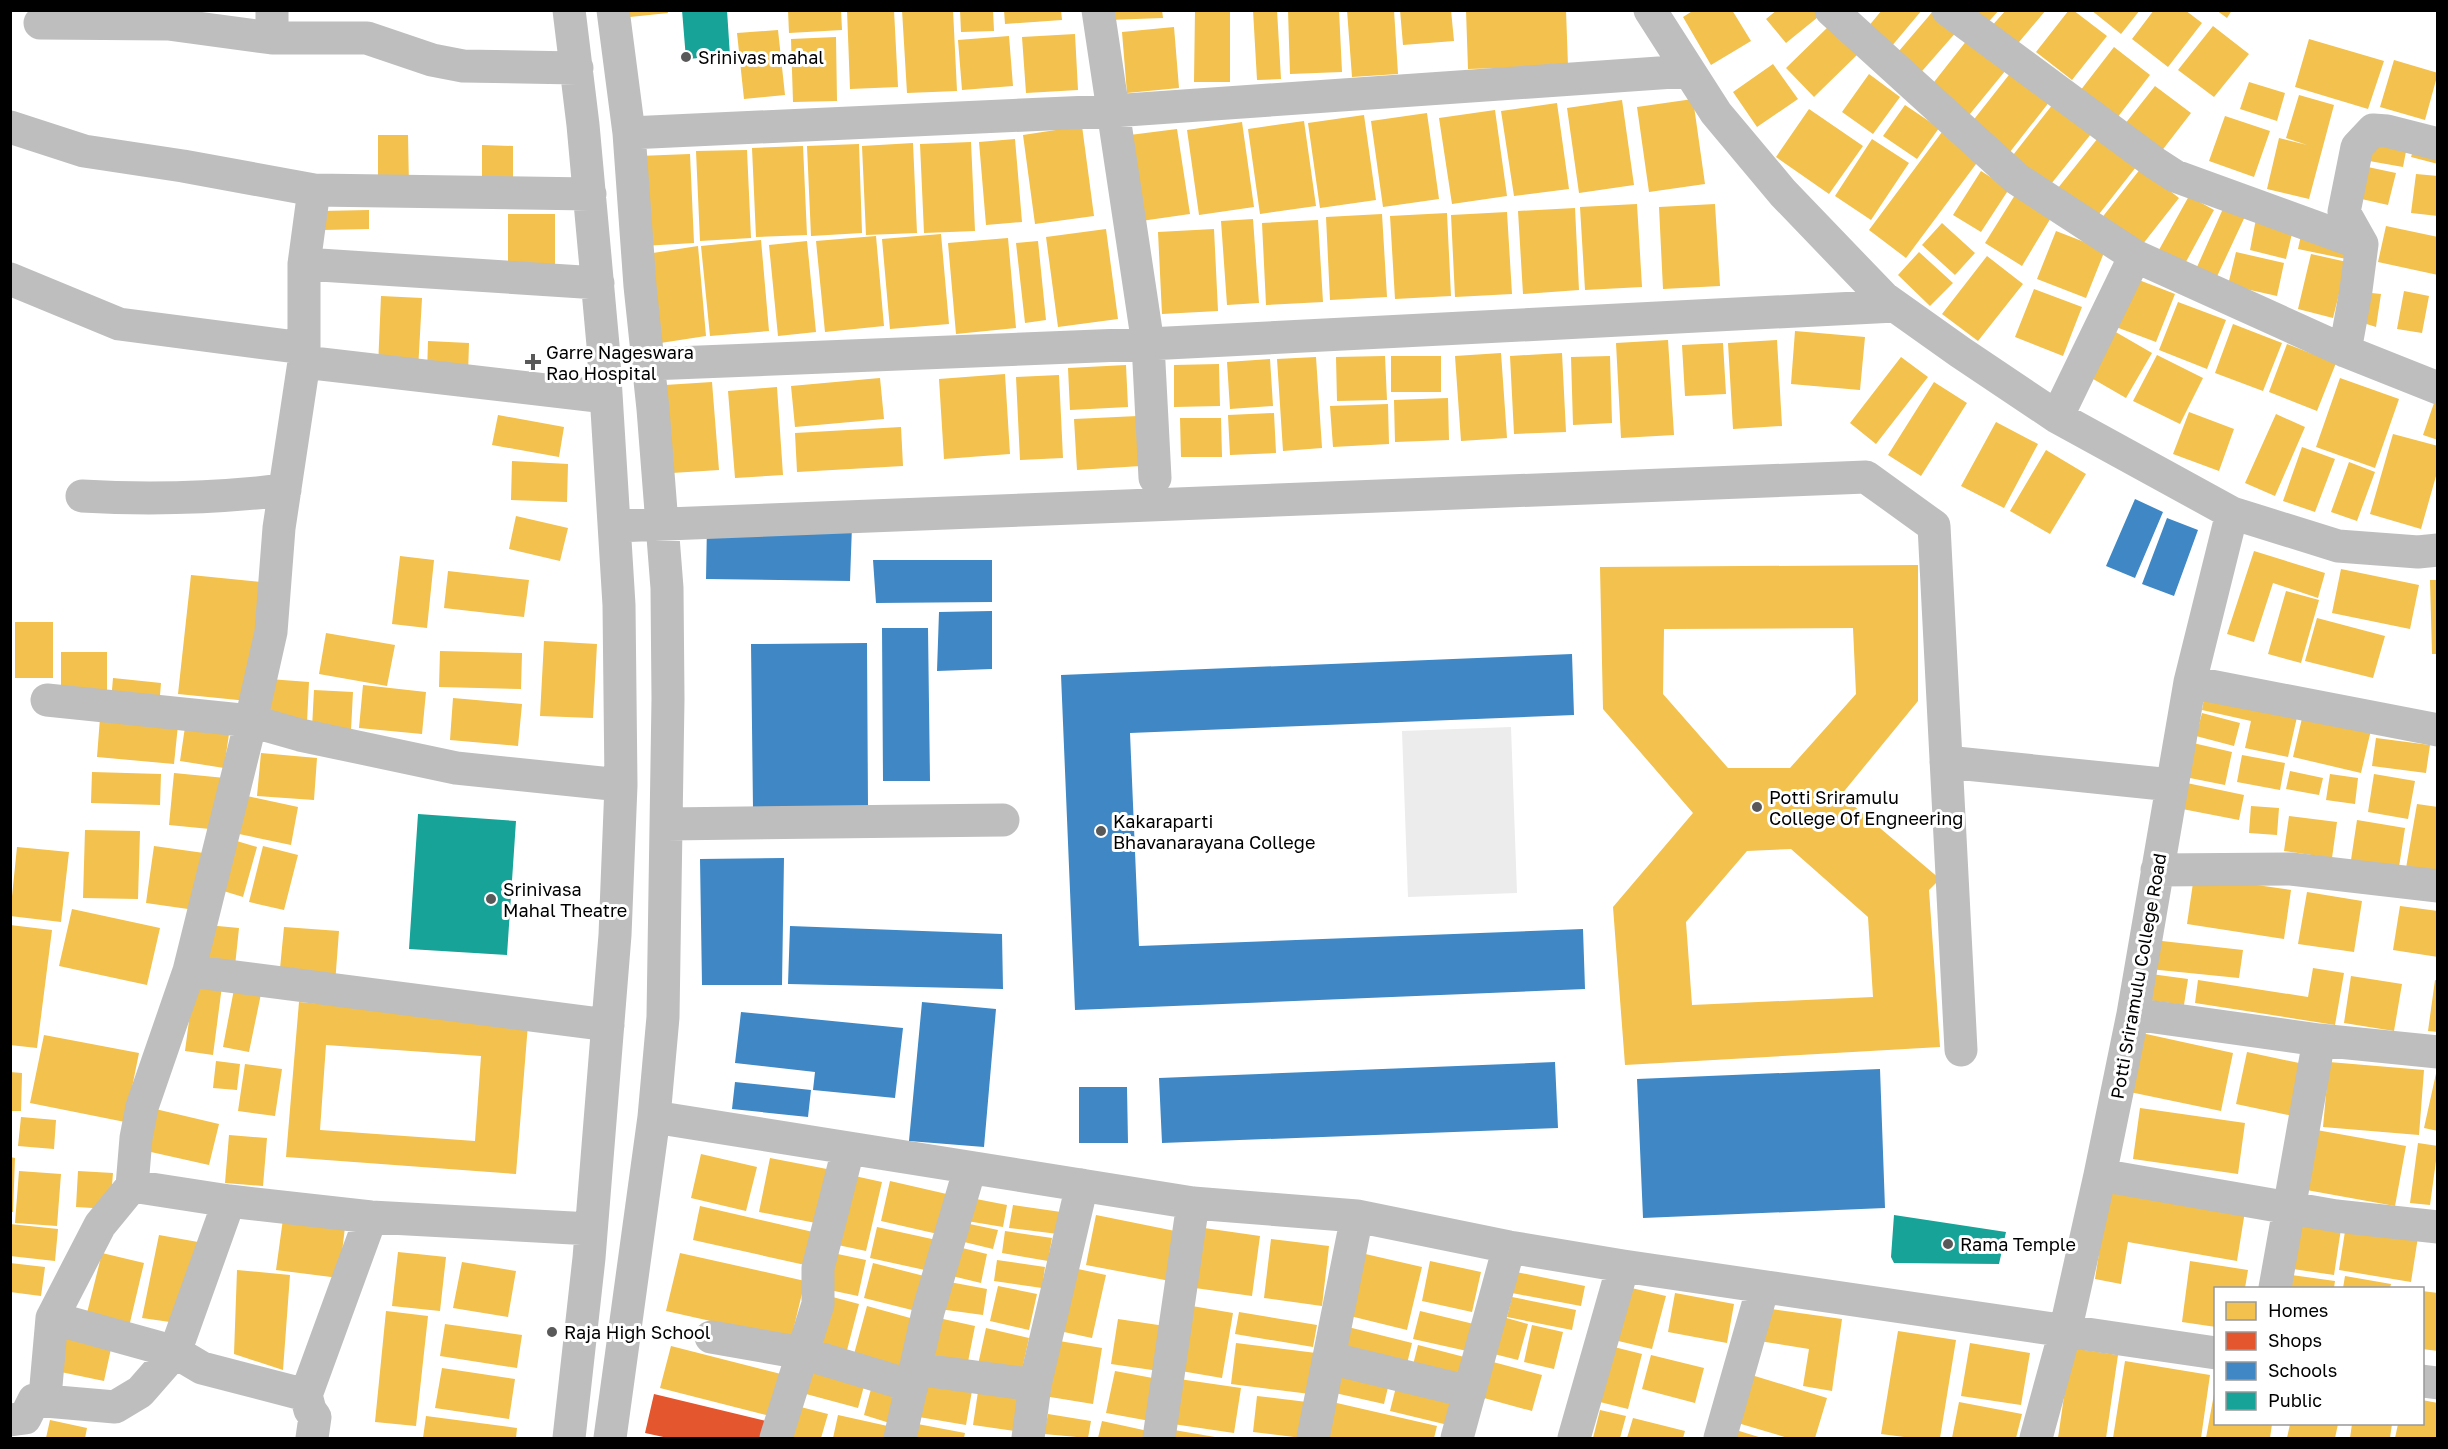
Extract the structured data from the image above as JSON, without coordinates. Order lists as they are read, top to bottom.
{
  "streets": {
    "street": ["Potti Sriramulu College Road"]
  },
  "places": {
    "other": [
      "Srinivas mahal",
      "Potti Sriramulu College Of Engneering",
      "Kakaraparti Bhavanarayana College",
      "Srinivasa Mahal Theatre",
      "Rama Temple",
      "Raja High School"
    ],
    "health": ["Garre Nageswara Rao Hospital"]
  },
  "legend": [
    "Homes",
    "Shops",
    "Schools",
    "Public"
  ]
}
